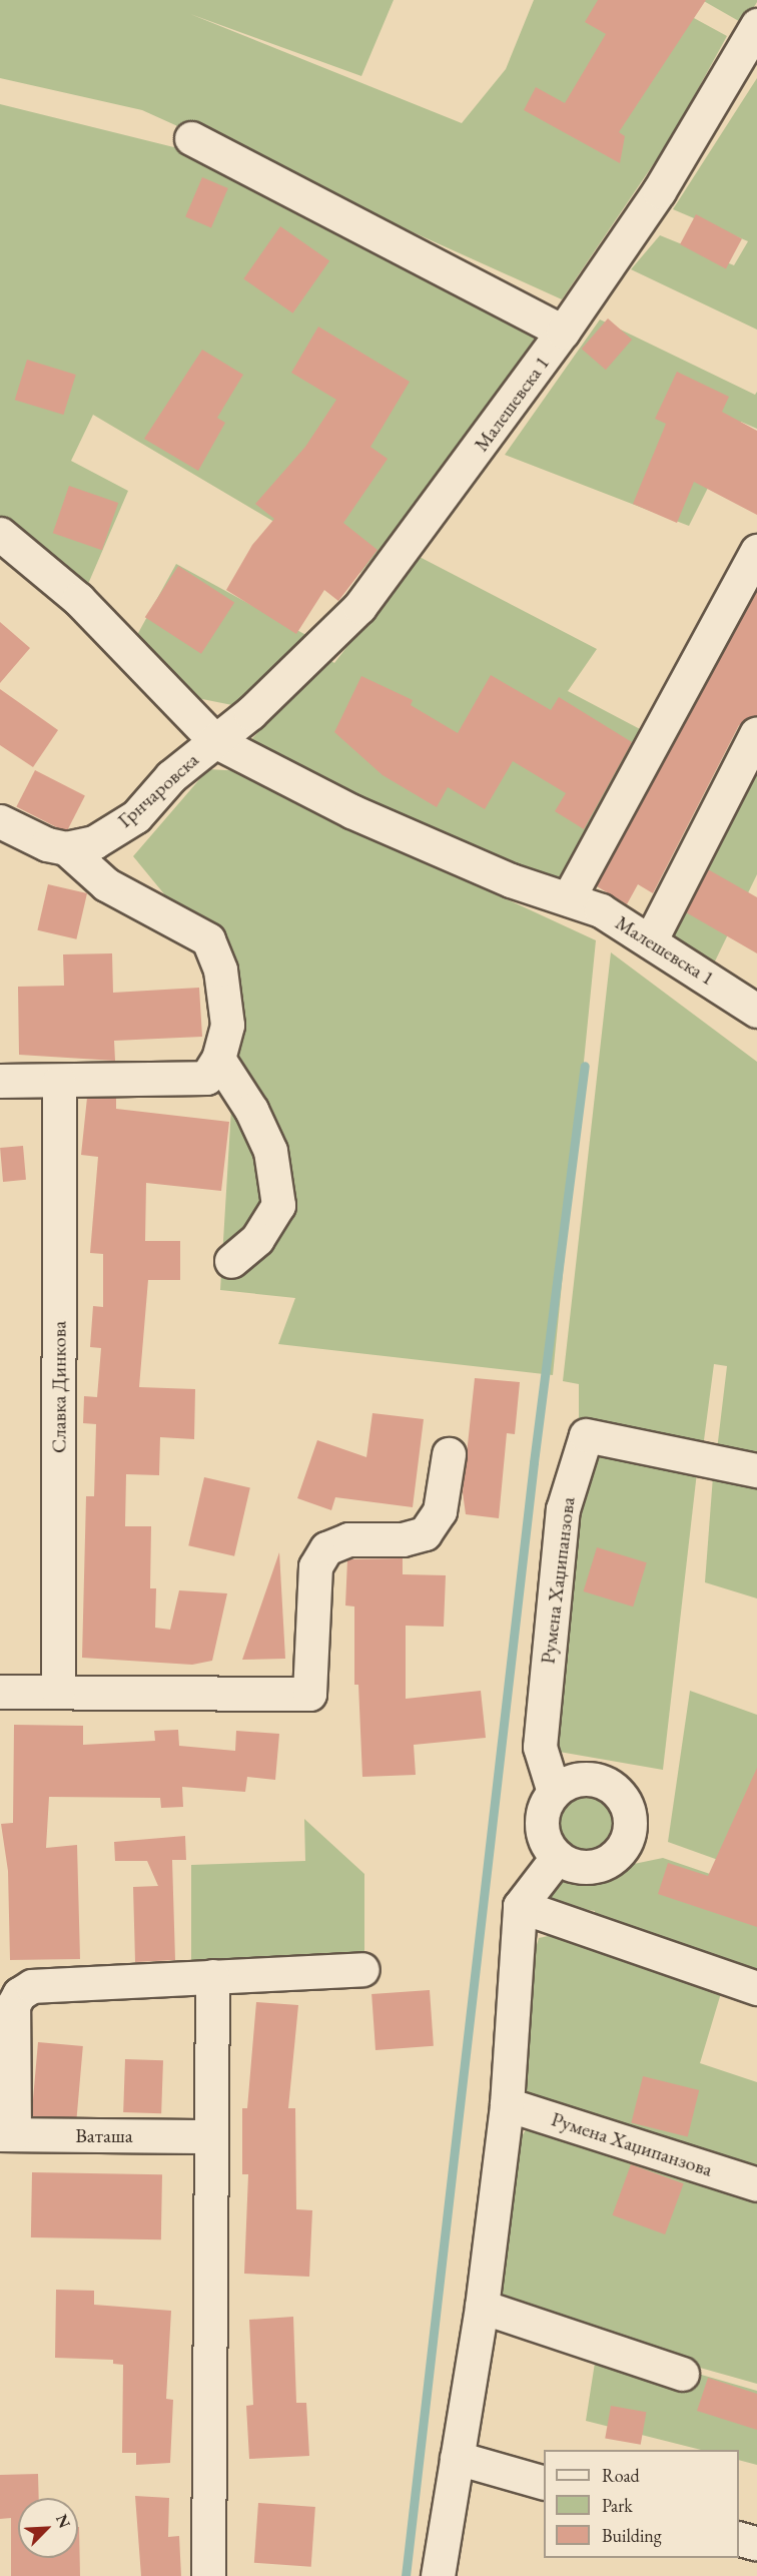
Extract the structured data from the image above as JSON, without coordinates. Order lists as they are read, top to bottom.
{
  "streets": {
    "street": [
      "Малешевска 1",
      "Грнчаровска",
      "Славка Динкова",
      "Румена Хаџипанзова",
      "Ваташа"
    ]
  },
  "crossings": [
    ["Малешевска 1", "Грнчаровска"]
  ],
  "legend": ["Road", "Park", "Building"],
  "north": "top right"
}
